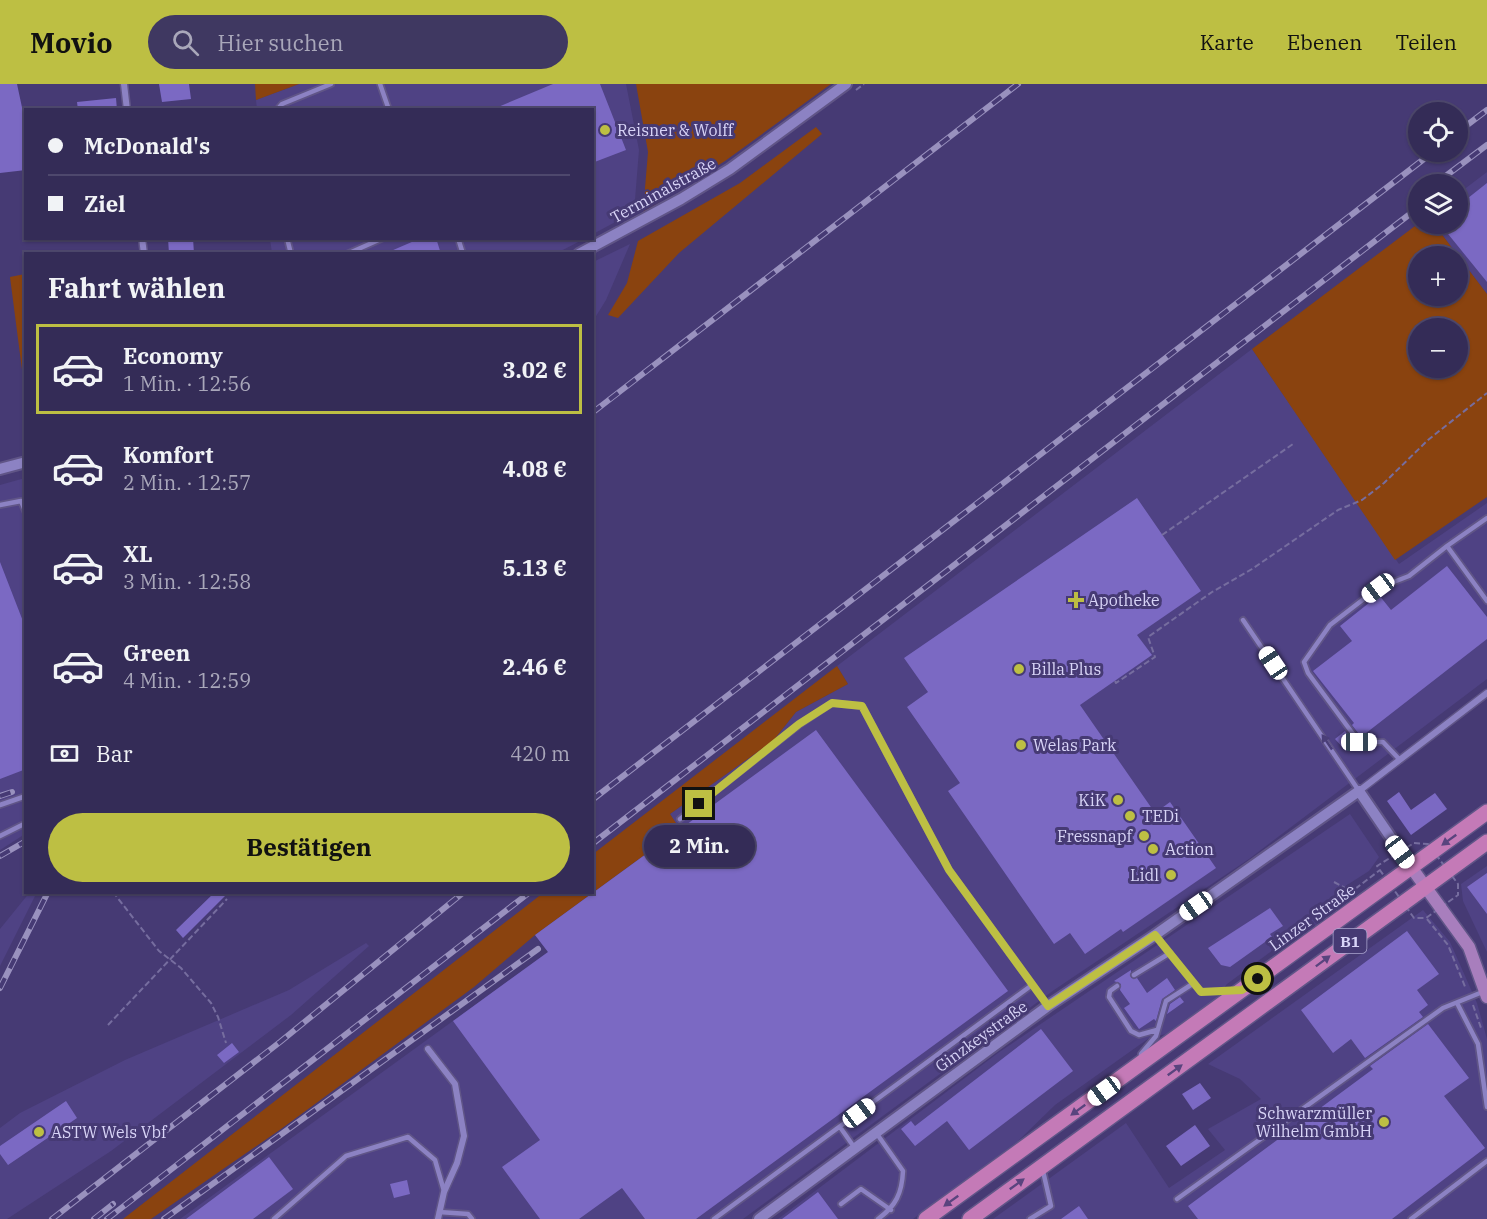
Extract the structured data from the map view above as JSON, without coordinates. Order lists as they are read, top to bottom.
{
  "streets": {
    "main road": ["Linzer Straße", "B1"],
    "street": ["Terminalstraße", "Ginzkeystraße"]
  },
  "places": {
    "other": [
      "Reisner & Wolff",
      "Billa Plus",
      "Welas Park",
      "KiK",
      "TEDi",
      "Fressnapf",
      "Action",
      "Lidl",
      "Schwarzmüller Wilhelm GmbH",
      "ASTW Wels Vbf"
    ],
    "health": ["Apotheke"]
  },
  "page": {
    "header": "Movio",
    "search": "Hier suchen",
    "nav": ["Karte", "Ebenen", "Teilen"],
    "map_buttons": ["+", "−"],
    "banner": ["McDonald's", "Ziel"],
    "heading": "Fahrt wählen",
    "list": [
      {
        "name": "Economy",
        "note": "1 Min. · 12:56",
        "value": "3.02 €"
      },
      {
        "name": "Komfort",
        "note": "2 Min. · 12:57",
        "value": "4.08 €"
      },
      {
        "name": "XL",
        "note": "3 Min. · 12:58",
        "value": "5.13 €"
      },
      {
        "name": "Green",
        "note": "4 Min. · 12:59",
        "value": "2.46 €"
      }
    ],
    "pay": ["Bar", "420 m"],
    "buttons": "Bestätigen",
    "bubble": "2 Min."
  }
}
